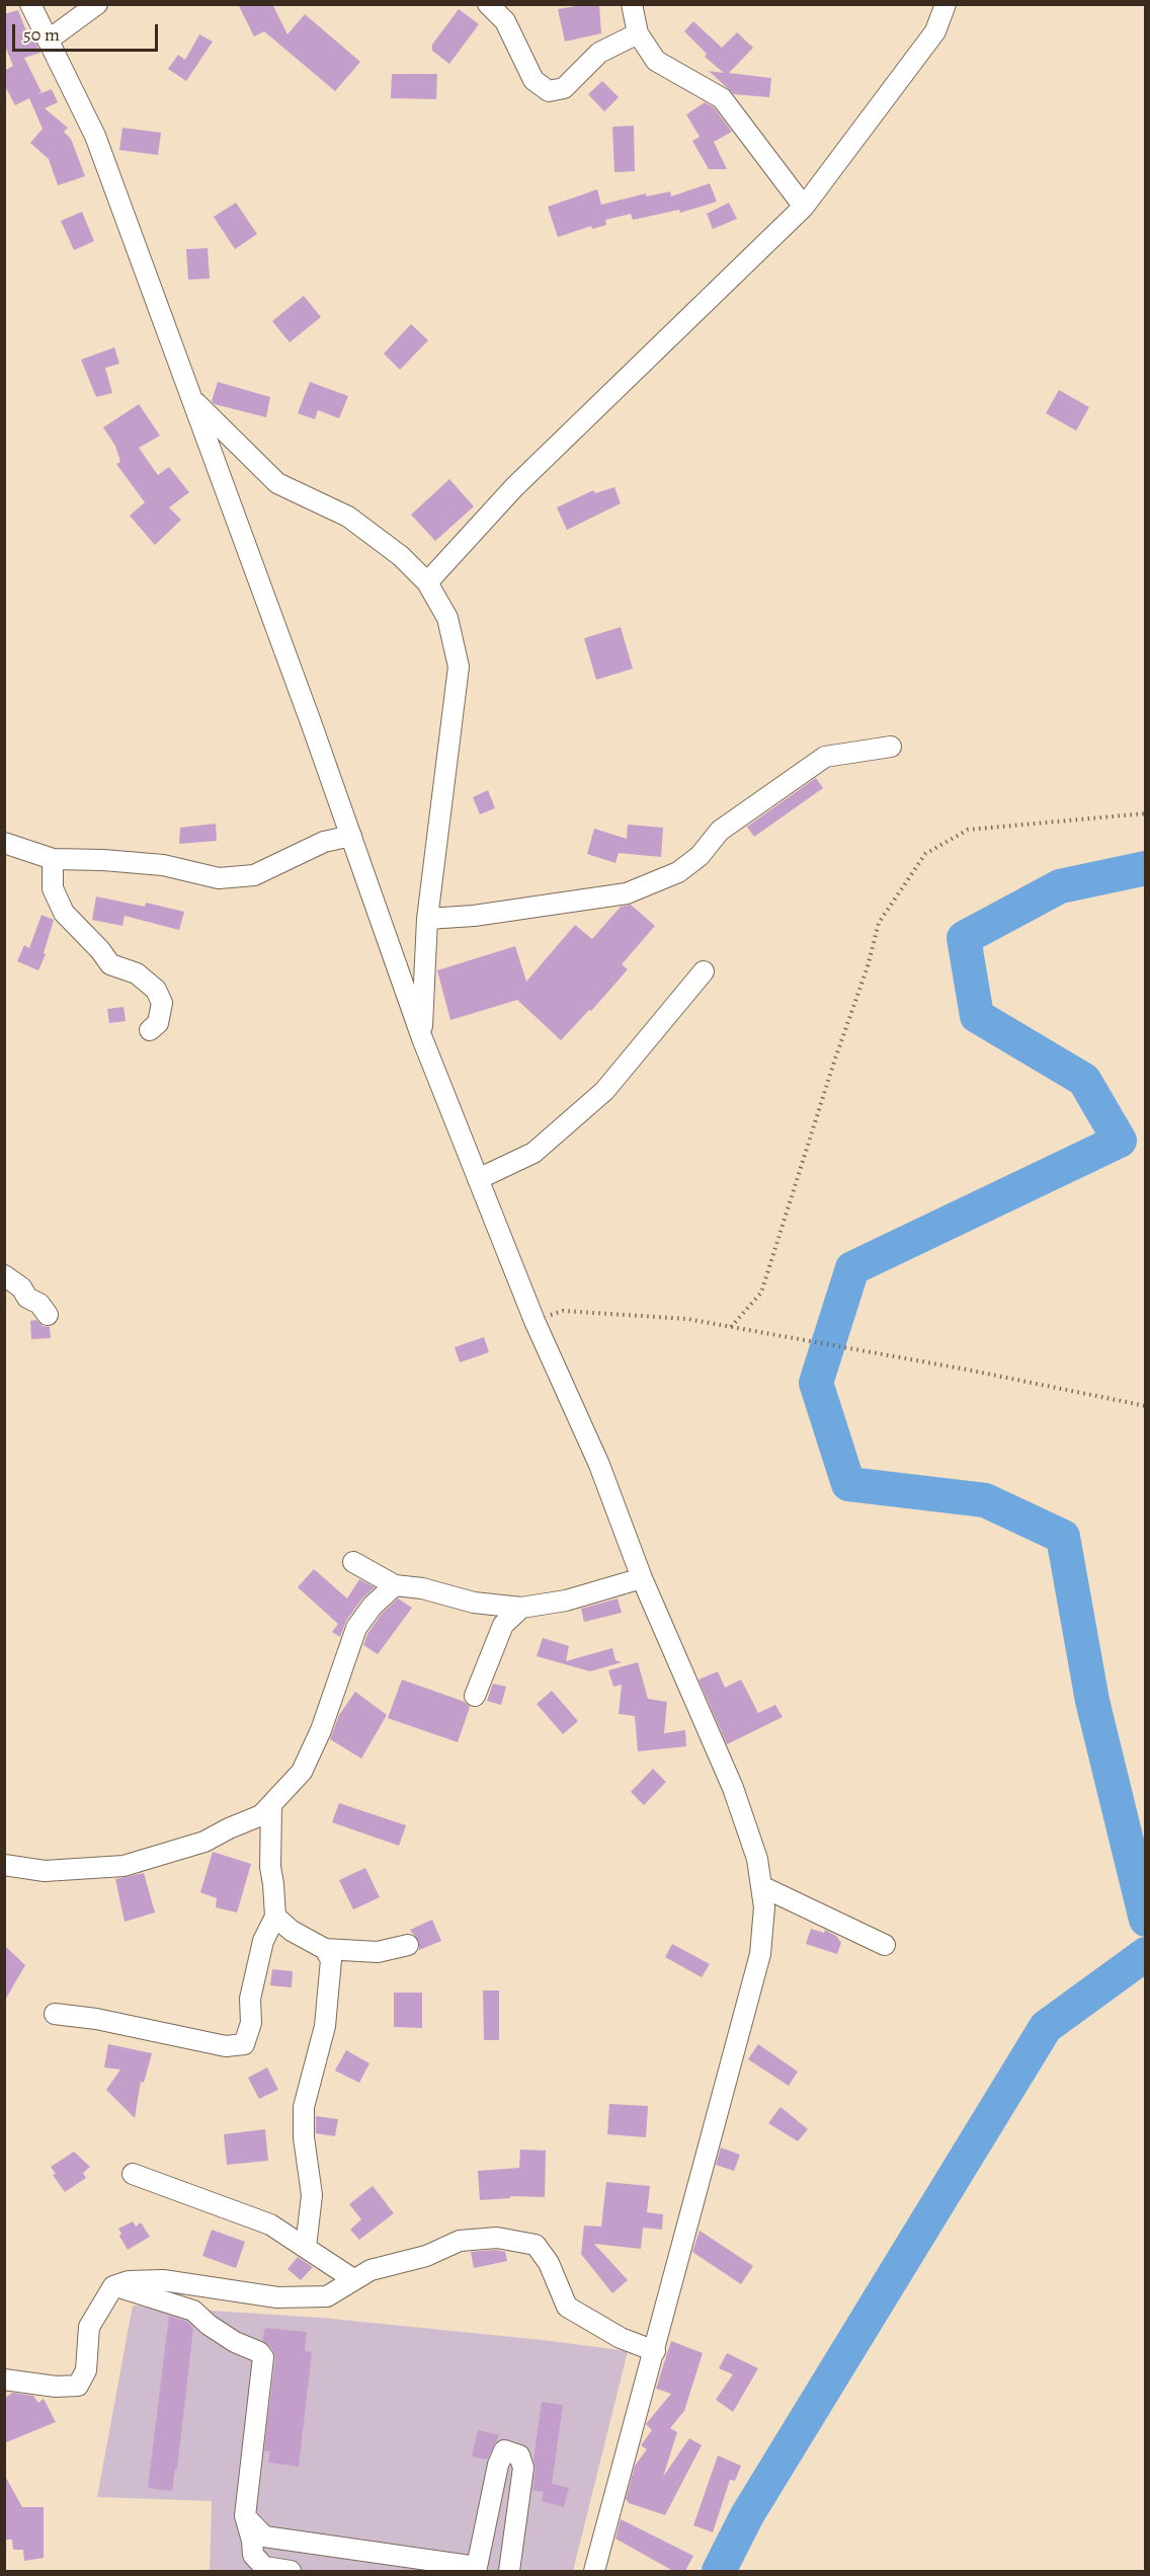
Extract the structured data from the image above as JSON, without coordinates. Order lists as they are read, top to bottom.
{
  "scale_bar": "50 m"
}
